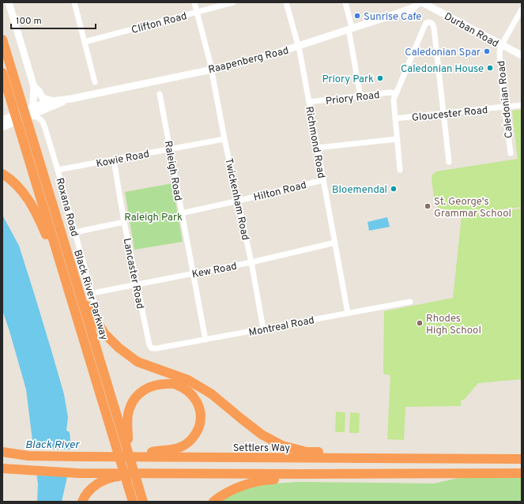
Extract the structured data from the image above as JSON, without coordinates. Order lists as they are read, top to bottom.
{
  "streets": {
    "highway": ["Black River Parkway", "Settlers Way"],
    "main road": ["Durban Road", "Raapenberg Road"],
    "street": [
      "Clifton Road",
      "Priory Road",
      "Caledonian Road",
      "Gloucester Road",
      "Richmond Road",
      "Kowie Road",
      "Raleigh Road",
      "Hilton Road",
      "Twickenham Road",
      "Roxana Road",
      "Kew Road",
      "Lancaster Road",
      "Montreal Road"
    ]
  },
  "crossings": [
    ["Clifton Road", "Twickenham Road"],
    ["Durban Road", "Raapenberg Road"],
    ["Durban Road", "Caledonian Road"],
    ["Raapenberg Road", "Richmond Road"],
    ["Raapenberg Road", "Twickenham Road"],
    ["Raapenberg Road", "Roxana Road"],
    ["Priory Road", "Richmond Road"],
    ["Caledonian Road", "Gloucester Road"],
    ["Richmond Road", "Hilton Road"],
    ["Richmond Road", "Kew Road"],
    ["Richmond Road", "Montreal Road"],
    ["Kowie Road", "Raleigh Road"],
    ["Kowie Road", "Twickenham Road"],
    ["Kowie Road", "Roxana Road"],
    ["Kowie Road", "Lancaster Road"],
    ["Raleigh Road", "Hilton Road"],
    ["Raleigh Road", "Kew Road"],
    ["Raleigh Road", "Montreal Road"],
    ["Hilton Road", "Twickenham Road"],
    ["Twickenham Road", "Kew Road"],
    ["Twickenham Road", "Montreal Road"],
    ["Roxana Road", "Kew Road"],
    ["Kew Road", "Lancaster Road"],
    ["Lancaster Road", "Montreal Road"]
  ],
  "water": ["Black River"],
  "parks": ["Raleigh Park"],
  "places": [
    "Sunrise Cafe",
    "Caledonian Spar",
    "Caledonian House",
    "Priory Park",
    "Bloemendal",
    "St. George's Grammar School",
    "Rhodes High School"
  ],
  "scale_bar": "100 m"
}
